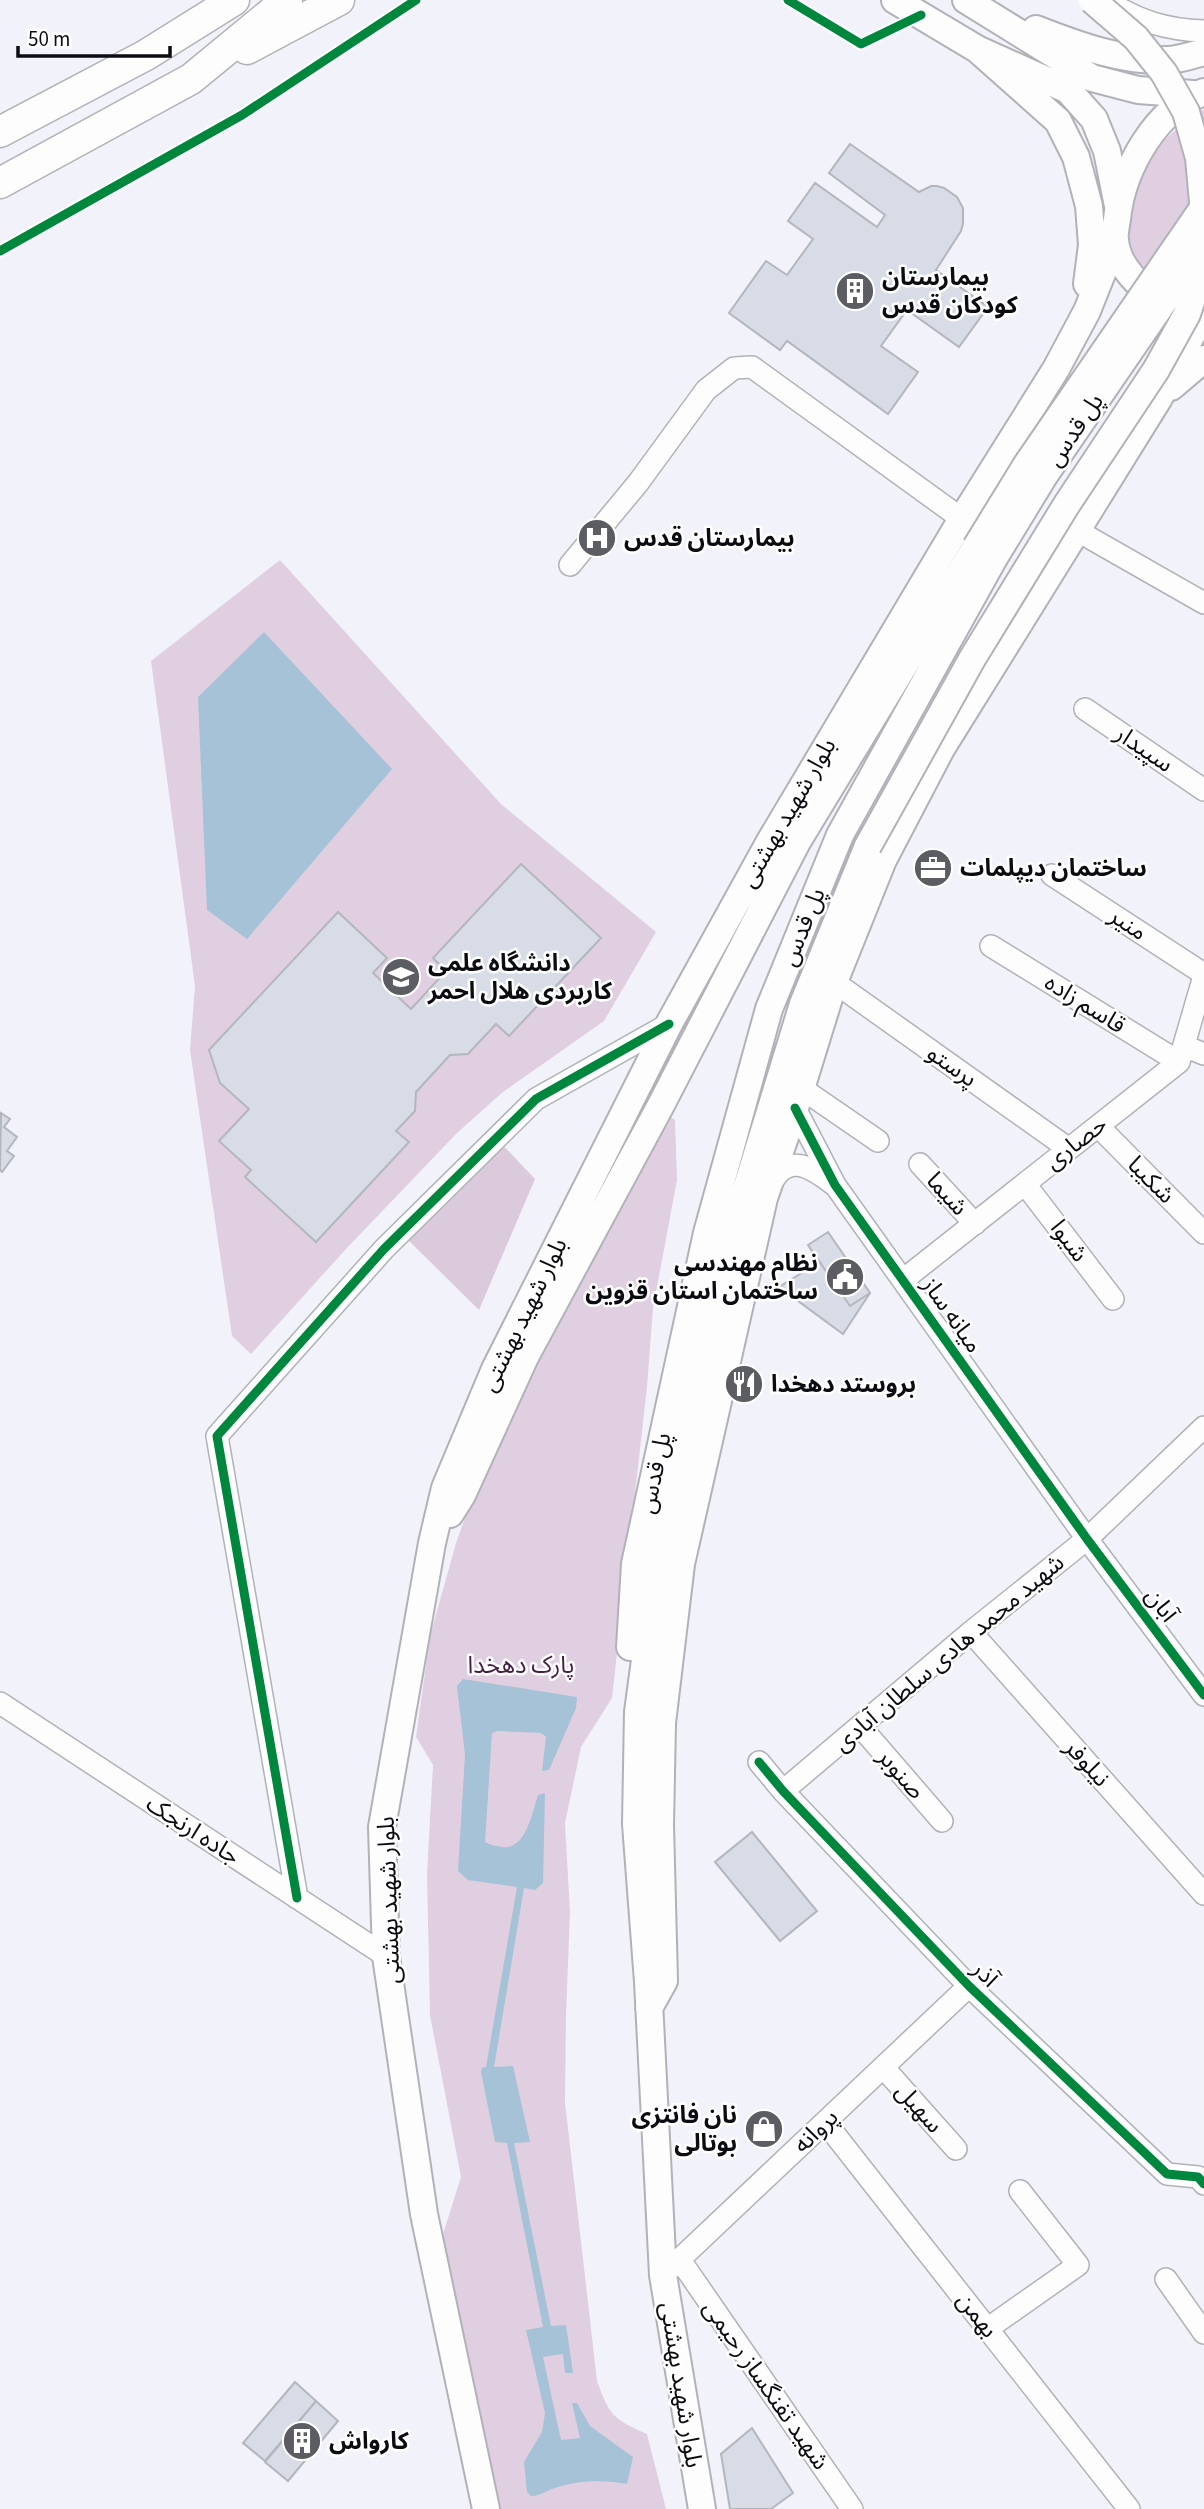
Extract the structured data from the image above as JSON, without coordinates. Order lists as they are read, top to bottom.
{
  "streets": {
    "main road": ["پل قدس", "بلوار شهید بهشتی"],
    "street": [
      "سپیدار",
      "منیر",
      "قاسم زاده",
      "پرستو",
      "حصاری",
      "شکیبا",
      "شیما",
      "شیوا",
      "میانه ساز",
      "آبان",
      "شهید محمد هادی سلطان آبادی",
      "نیلوفر",
      "صنوبر",
      "جاده ارنجک",
      "آذر",
      "سهیل",
      "پروانه",
      "بهمن",
      "شهید تفنگساز رحیمی"
    ]
  },
  "crossings": [
    ["پل قدس", "بلوار شهید بهشتی"],
    ["بلوار شهید بهشتی", "جاده ارنجک"],
    ["بلوار شهید بهشتی", "پروانه"],
    ["بلوار شهید بهشتی", "شهید تفنگساز رحیمی"],
    ["قاسم زاده", "حصاری"],
    ["پرستو", "حصاری"],
    ["حصاری", "شکیبا"],
    ["حصاری", "شیما"],
    ["حصاری", "شیوا"],
    ["حصاری", "میانه ساز"],
    ["میانه ساز", "آبان"],
    ["میانه ساز", "شهید محمد هادی سلطان آبادی"],
    ["آبان", "شهید محمد هادی سلطان آبادی"],
    ["شهید محمد هادی سلطان آبادی", "نیلوفر"],
    ["شهید محمد هادی سلطان آبادی", "صنوبر"],
    ["شهید محمد هادی سلطان آبادی", "آذر"],
    ["آذر", "پروانه"],
    ["سهیل", "پروانه"],
    ["پروانه", "بهمن"],
    ["پروانه", "شهید تفنگساز رحیمی"]
  ],
  "parks": ["پارک دهخدا"],
  "places": {
    "building": ["بیمارستان کودکان قدس", "کارواش"],
    "hospital": ["بیمارستان قدس"],
    "office": ["ساختمان دیپلمات"],
    "school or university": ["دانشگاه علمی کاربردی هلال احمر"],
    "public building": ["نظام مهندسی ساختمان استان قزوین"],
    "restaurant": ["بروستد دهخدا"],
    "shop": ["نان فانتزی بوتالی"]
  },
  "scale_bar": "50 m"
}
